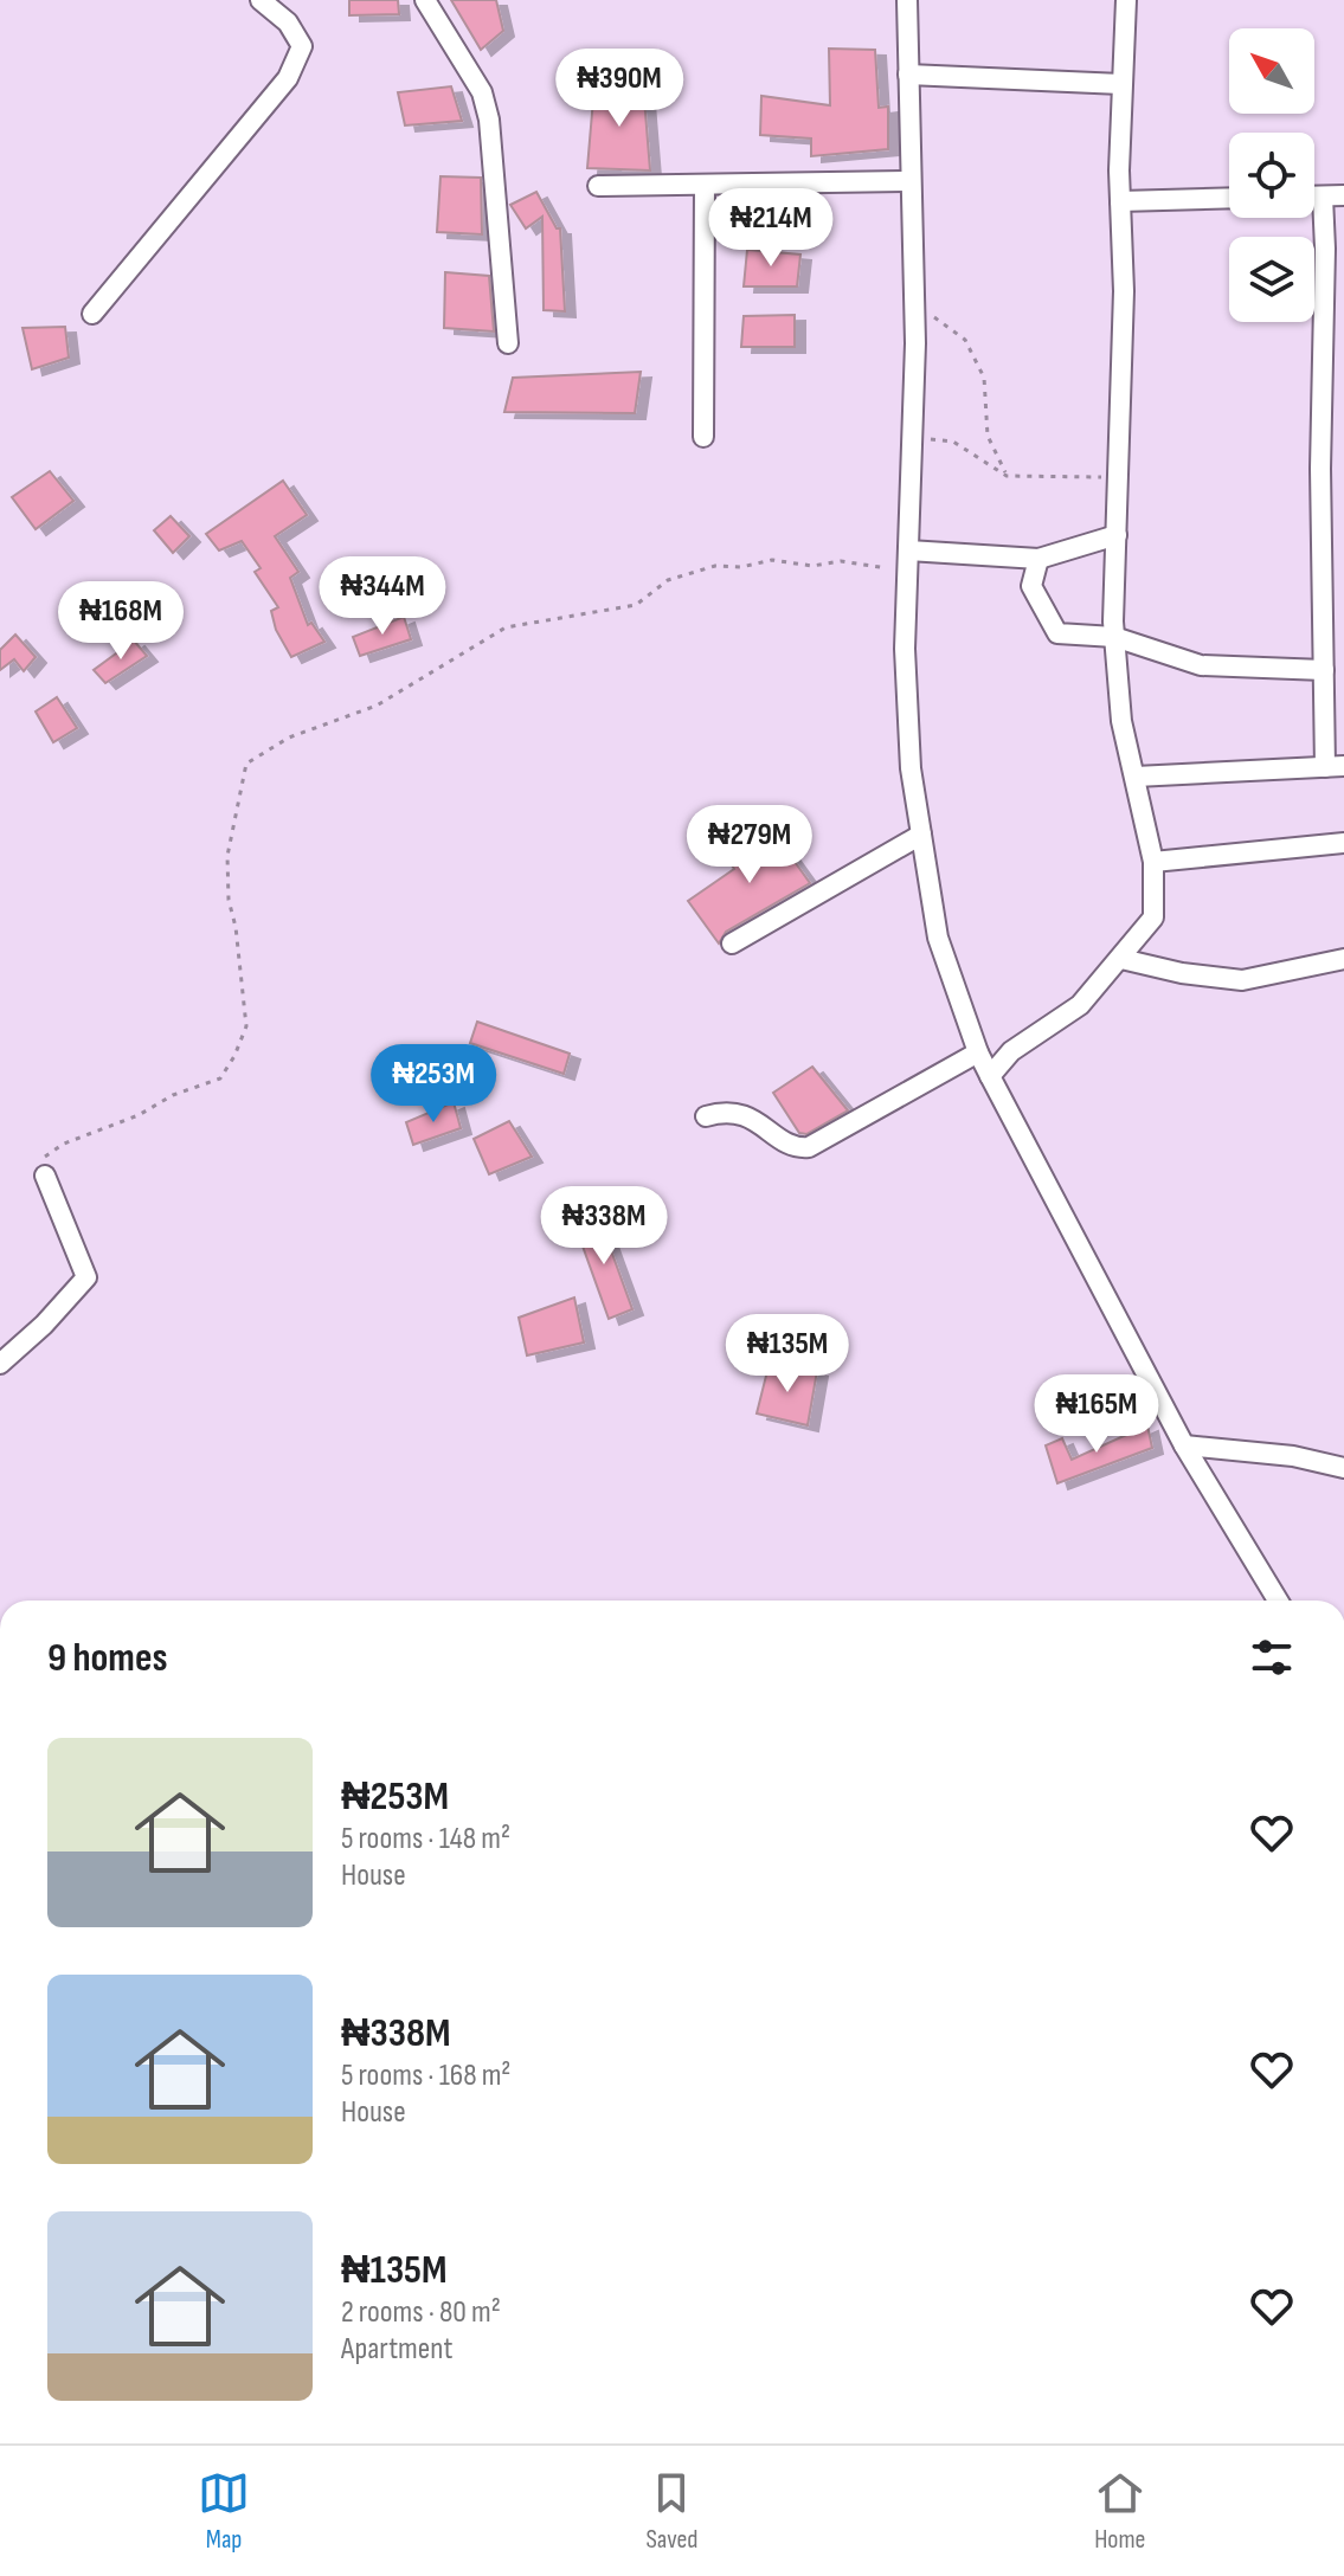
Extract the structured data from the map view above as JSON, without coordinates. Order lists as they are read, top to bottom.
{
  "north": "top left",
  "page": {
    "price": [
      "₦390M",
      "₦214M",
      "₦344M",
      "₦168M",
      "₦279M",
      "₦253M",
      "₦338M",
      "₦135M",
      "₦165M"
    ],
    "heading": "9 homes",
    "list": [
      {
        "name": "₦253M",
        "note": "5 rooms · 148 m² · House"
      },
      {
        "name": "₦338M",
        "note": "5 rooms · 168 m² · House"
      },
      {
        "name": "₦135M",
        "note": "2 rooms · 80 m² · Apartment"
      }
    ],
    "tabs": ["Map", "Saved", "Home"]
  }
}
